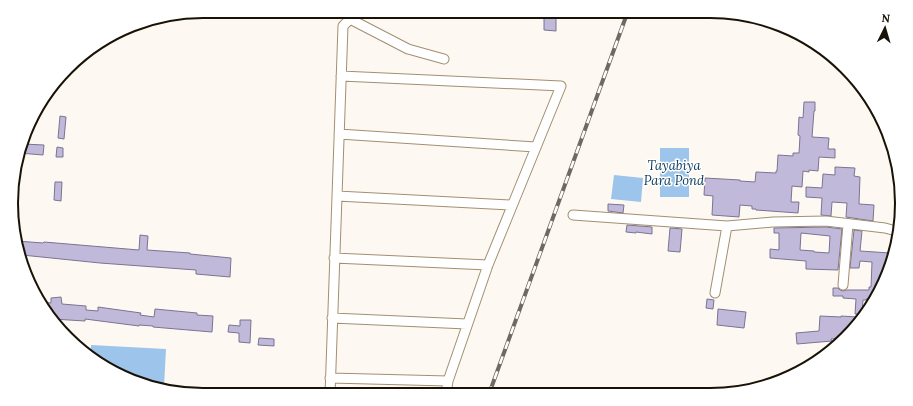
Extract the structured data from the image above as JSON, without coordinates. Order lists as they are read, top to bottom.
{
  "water": ["Tayabiya Para Pond"],
  "north": "top"
}
